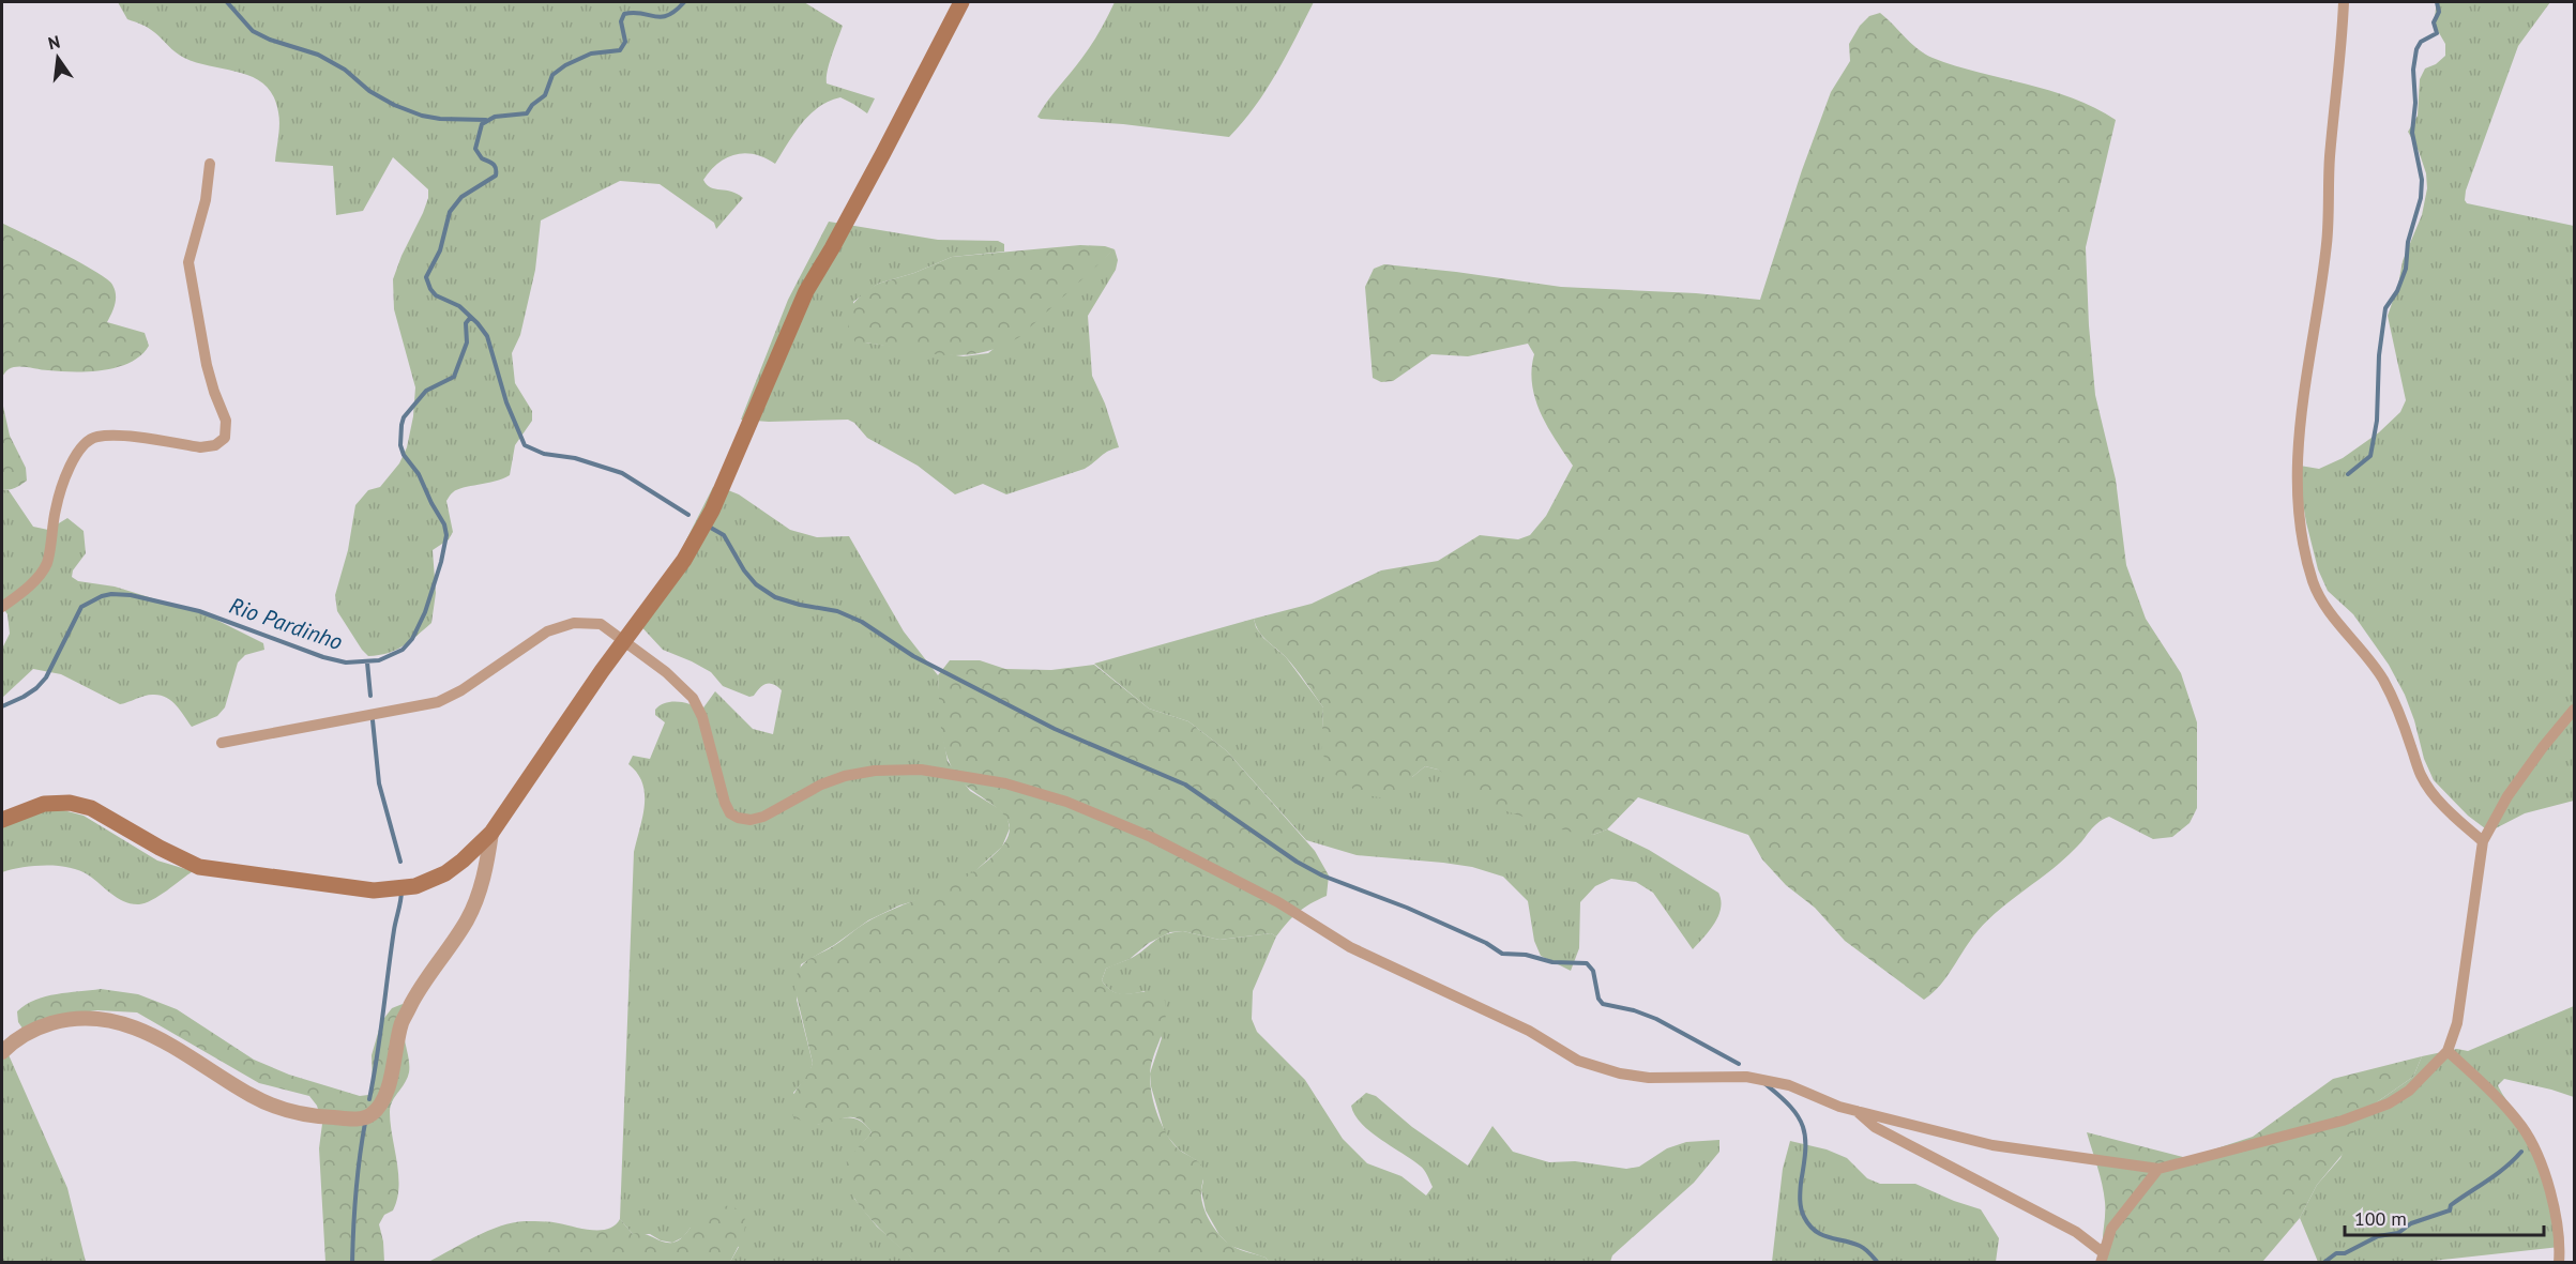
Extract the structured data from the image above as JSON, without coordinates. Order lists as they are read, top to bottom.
{
  "water": ["Rio Pardinho"],
  "scale_bar": "100 m",
  "north": "top"
}
